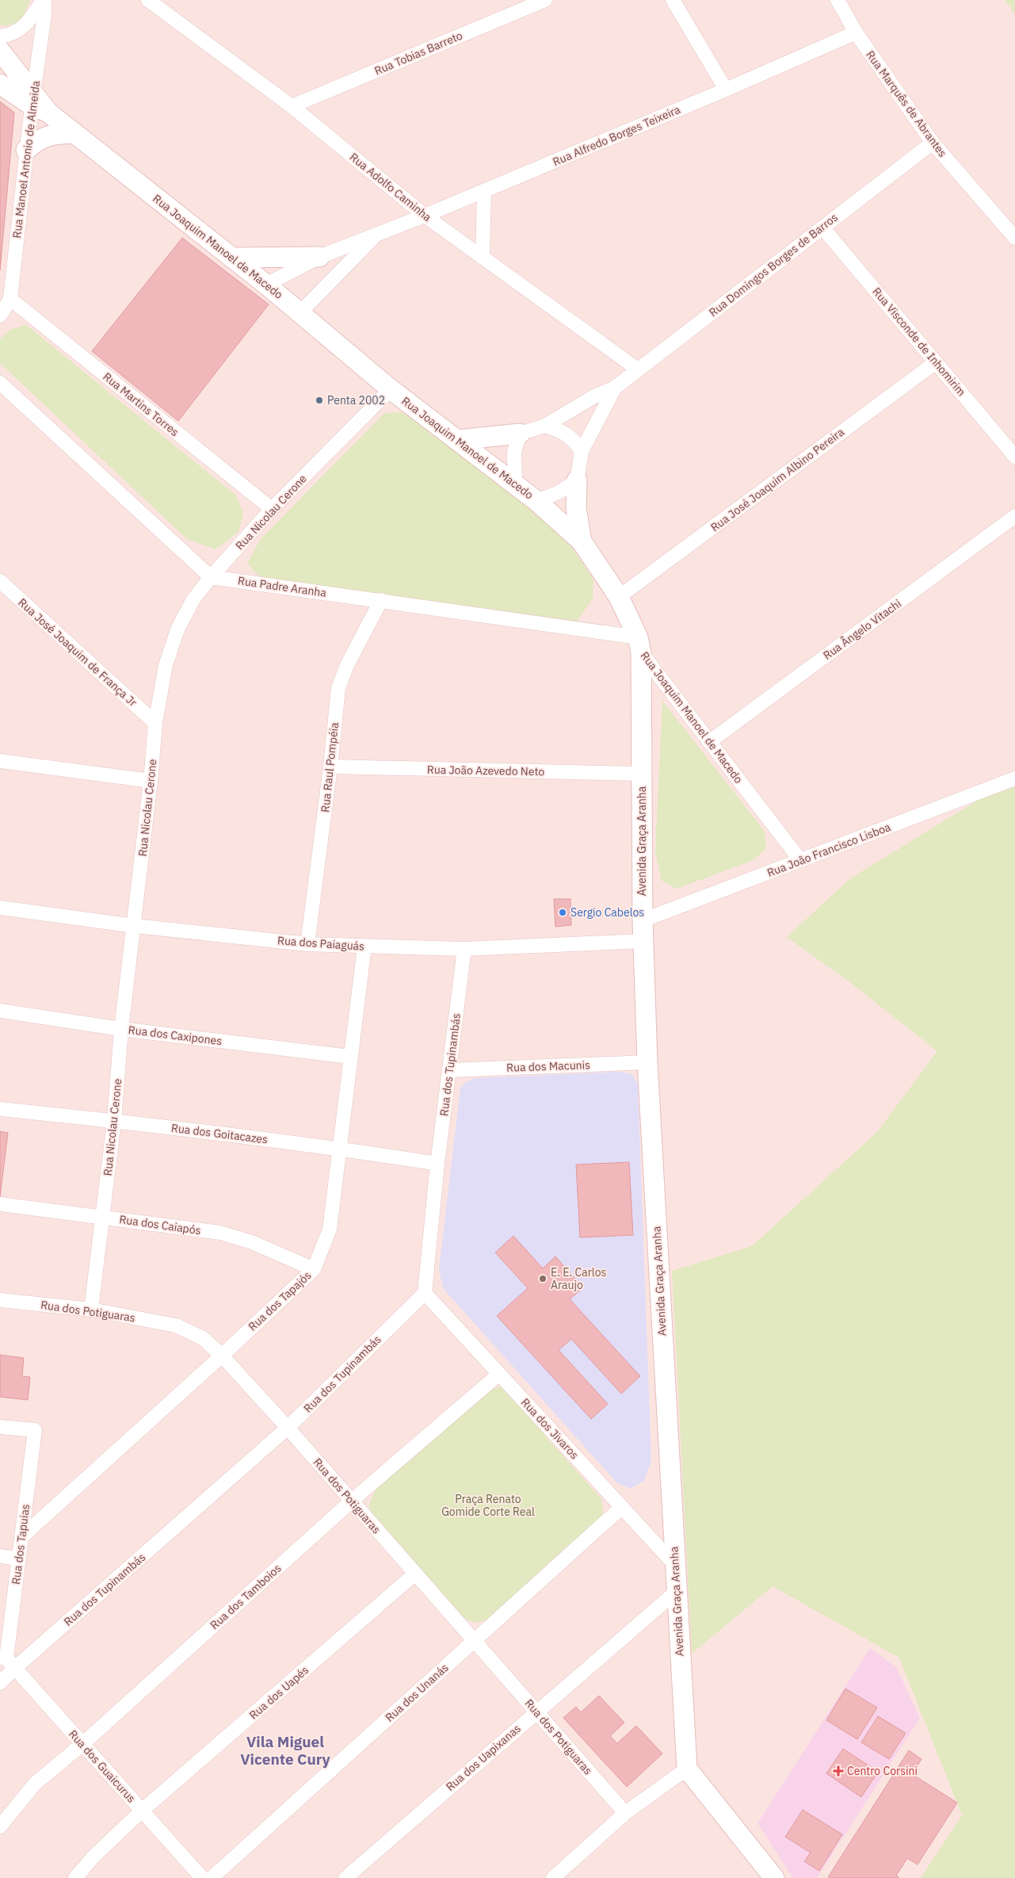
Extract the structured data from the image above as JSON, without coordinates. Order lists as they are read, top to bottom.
{
  "streets": {
    "street": [
      "Rua Tobias Barreto",
      "Rua Marquês de Abrantes",
      "Rua Alfredo Borges Teixeira",
      "Rua Manoel Antonio de Almeida",
      "Rua Adolfo Caminha",
      "Rua Joaquim Manoel de Macedo",
      "Rua Domingos Borges de Barros",
      "Rua Visconde de Inhomirim",
      "Rua Martins Torres",
      "Rua José Joaquim Albino Pereira",
      "Rua Nicolau Cerone",
      "Rua Padre Aranha",
      "Rua Ângelo Vitachi",
      "Rua José Joaquim de França Jr",
      "Rua Raul Pompéia",
      "Rua João Azevedo Neto",
      "Avenida Graça Aranha",
      "Rua João Francisco Lisboa",
      "Rua dos Paiaguás",
      "Rua dos Caxipones",
      "Rua dos Tupinambás",
      "Rua dos Macunis",
      "Rua dos Goitacazes",
      "Rua dos Caiapós",
      "Rua dos Tapajós",
      "Rua dos Potiguaras",
      "Rua dos Jivaros",
      "Rua dos Tapuias",
      "Rua dos Tamboios",
      "Rua dos Uapés",
      "Rua dos Unanás",
      "Rua dos Uapixanas",
      "Rua dos Guaicurus"
    ]
  },
  "crossings": [
    ["Rua Tobias Barreto", "Rua Adolfo Caminha"],
    ["Rua Marquês de Abrantes", "Rua Alfredo Borges Teixeira"],
    ["Rua Marquês de Abrantes", "Rua Domingos Borges de Barros"],
    ["Rua Alfredo Borges Teixeira", "Rua Adolfo Caminha"],
    ["Rua Alfredo Borges Teixeira", "Rua Joaquim Manoel de Macedo"],
    ["Rua Manoel Antonio de Almeida", "Rua Joaquim Manoel de Macedo"],
    ["Rua Manoel Antonio de Almeida", "Rua Martins Torres"],
    ["Rua Adolfo Caminha", "Rua Domingos Borges de Barros"],
    ["Rua Joaquim Manoel de Macedo", "Rua Domingos Borges de Barros"],
    ["Rua Joaquim Manoel de Macedo", "Rua José Joaquim Albino Pereira"],
    ["Rua Joaquim Manoel de Macedo", "Rua Nicolau Cerone"],
    ["Rua Joaquim Manoel de Macedo", "Rua Padre Aranha"],
    ["Rua Joaquim Manoel de Macedo", "Rua Ângelo Vitachi"],
    ["Rua Joaquim Manoel de Macedo", "Avenida Graça Aranha"],
    ["Rua Joaquim Manoel de Macedo", "Rua João Francisco Lisboa"],
    ["Rua Domingos Borges de Barros", "Rua Visconde de Inhomirim"],
    ["Rua Visconde de Inhomirim", "Rua José Joaquim Albino Pereira"],
    ["Rua Martins Torres", "Rua Nicolau Cerone"],
    ["Rua Nicolau Cerone", "Rua Padre Aranha"],
    ["Rua Nicolau Cerone", "Rua José Joaquim de França Jr"],
    ["Rua Nicolau Cerone", "Rua dos Paiaguás"],
    ["Rua Nicolau Cerone", "Rua dos Caxipones"],
    ["Rua Nicolau Cerone", "Rua dos Goitacazes"],
    ["Rua Nicolau Cerone", "Rua dos Caiapós"],
    ["Rua Nicolau Cerone", "Rua dos Potiguaras"],
    ["Rua Padre Aranha", "Rua Raul Pompéia"],
    ["Rua Padre Aranha", "Avenida Graça Aranha"],
    ["Rua Raul Pompéia", "Rua João Azevedo Neto"],
    ["Rua Raul Pompéia", "Rua dos Paiaguás"],
    ["Rua João Azevedo Neto", "Avenida Graça Aranha"],
    ["Avenida Graça Aranha", "Rua João Francisco Lisboa"],
    ["Avenida Graça Aranha", "Rua dos Paiaguás"],
    ["Avenida Graça Aranha", "Rua dos Macunis"],
    ["Avenida Graça Aranha", "Rua dos Jivaros"],
    ["Avenida Graça Aranha", "Rua dos Uapixanas"],
    ["Rua dos Paiaguás", "Rua dos Tupinambás"],
    ["Rua dos Paiaguás", "Rua dos Tapajós"],
    ["Rua dos Caxipones", "Rua dos Tapajós"],
    ["Rua dos Tupinambás", "Rua dos Macunis"],
    ["Rua dos Tupinambás", "Rua dos Goitacazes"],
    ["Rua dos Tupinambás", "Rua dos Potiguaras"],
    ["Rua dos Tupinambás", "Rua dos Jivaros"],
    ["Rua dos Tupinambás", "Rua dos Tapuias"],
    ["Rua dos Tupinambás", "Rua dos Guaicurus"],
    ["Rua dos Goitacazes", "Rua dos Tapajós"],
    ["Rua dos Caiapós", "Rua dos Tapajós"],
    ["Rua dos Tapajós", "Rua dos Potiguaras"],
    ["Rua dos Tapajós", "Rua dos Tapuias"],
    ["Rua dos Potiguaras", "Rua dos Tamboios"],
    ["Rua dos Potiguaras", "Rua dos Uapés"],
    ["Rua dos Potiguaras", "Rua dos Unanás"],
    ["Rua dos Potiguaras", "Rua dos Uapixanas"],
    ["Rua dos Jivaros", "Rua dos Tamboios"],
    ["Rua dos Jivaros", "Rua dos Unanás"],
    ["Rua dos Tapuias", "Rua dos Guaicurus"],
    ["Rua dos Tamboios", "Rua dos Guaicurus"],
    ["Rua dos Uapés", "Rua dos Guaicurus"]
  ],
  "districts": ["Vila Miguel Vicente Cury"],
  "parks": ["Praça Renato Gomide Corte Real"],
  "places": {
    "other": ["Penta 2002", "Sergio Cabelos", "E. E. Carlos Araujo"],
    "health": ["Centro Corsini"]
  }
}
